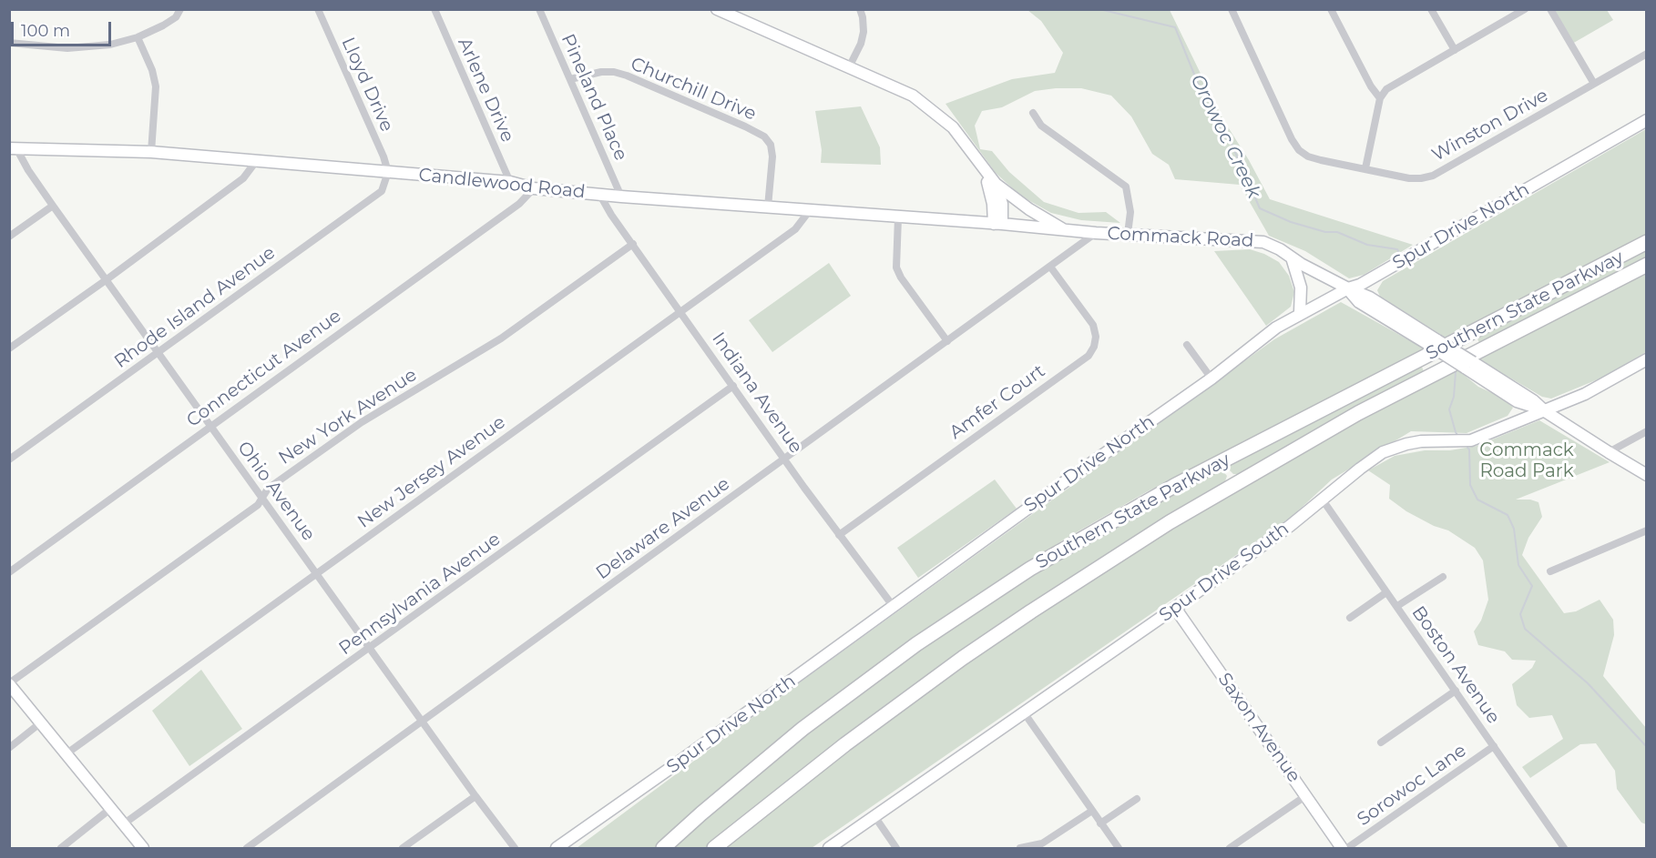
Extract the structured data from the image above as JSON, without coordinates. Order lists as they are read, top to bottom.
{
  "streets": {
    "highway": ["Southern State Parkway"],
    "street": [
      "Lloyd Drive",
      "Churchill Drive",
      "Arlene Drive",
      "Pineland Place",
      "Winston Drive",
      "Candlewood Road",
      "Spur Drive North",
      "Commack Road",
      "Rhode Island Avenue",
      "Connecticut Avenue",
      "Indiana Avenue",
      "Amfer Court",
      "New York Avenue",
      "New Jersey Avenue",
      "Ohio Avenue",
      "Delaware Avenue",
      "Spur Drive South",
      "Pennsylvania Avenue",
      "Boston Avenue",
      "Saxon Avenue",
      "Sorowoc Lane"
    ]
  },
  "crossings": [
    ["Lloyd Drive", "Candlewood Road"],
    ["Lloyd Drive", "Rhode Island Avenue"],
    ["Churchill Drive", "Pineland Place"],
    ["Churchill Drive", "Candlewood Road"],
    ["Arlene Drive", "Candlewood Road"],
    ["Pineland Place", "Candlewood Road"],
    ["Candlewood Road", "Commack Road"],
    ["Candlewood Road", "Rhode Island Avenue"],
    ["Candlewood Road", "Connecticut Avenue"],
    ["Candlewood Road", "Indiana Avenue"],
    ["Candlewood Road", "New Jersey Avenue"],
    ["Candlewood Road", "Ohio Avenue"],
    ["Spur Drive North", "Commack Road"],
    ["Spur Drive North", "Indiana Avenue"],
    ["Commack Road", "Delaware Avenue"],
    ["Commack Road", "Spur Drive South"],
    ["Rhode Island Avenue", "Ohio Avenue"],
    ["Connecticut Avenue", "Ohio Avenue"],
    ["Indiana Avenue", "Amfer Court"],
    ["Indiana Avenue", "New York Avenue"],
    ["Indiana Avenue", "New Jersey Avenue"],
    ["Indiana Avenue", "Delaware Avenue"],
    ["Indiana Avenue", "Pennsylvania Avenue"],
    ["Amfer Court", "Delaware Avenue"],
    ["New York Avenue", "Ohio Avenue"],
    ["New Jersey Avenue", "Ohio Avenue"],
    ["Ohio Avenue", "Delaware Avenue"],
    ["Ohio Avenue", "Pennsylvania Avenue"],
    ["Spur Drive South", "Boston Avenue"],
    ["Spur Drive South", "Saxon Avenue"],
    ["Boston Avenue", "Sorowoc Lane"]
  ],
  "water": ["Orowoc Creek"],
  "parks": ["Commack Road Park"],
  "scale_bar": "100 m"
}
